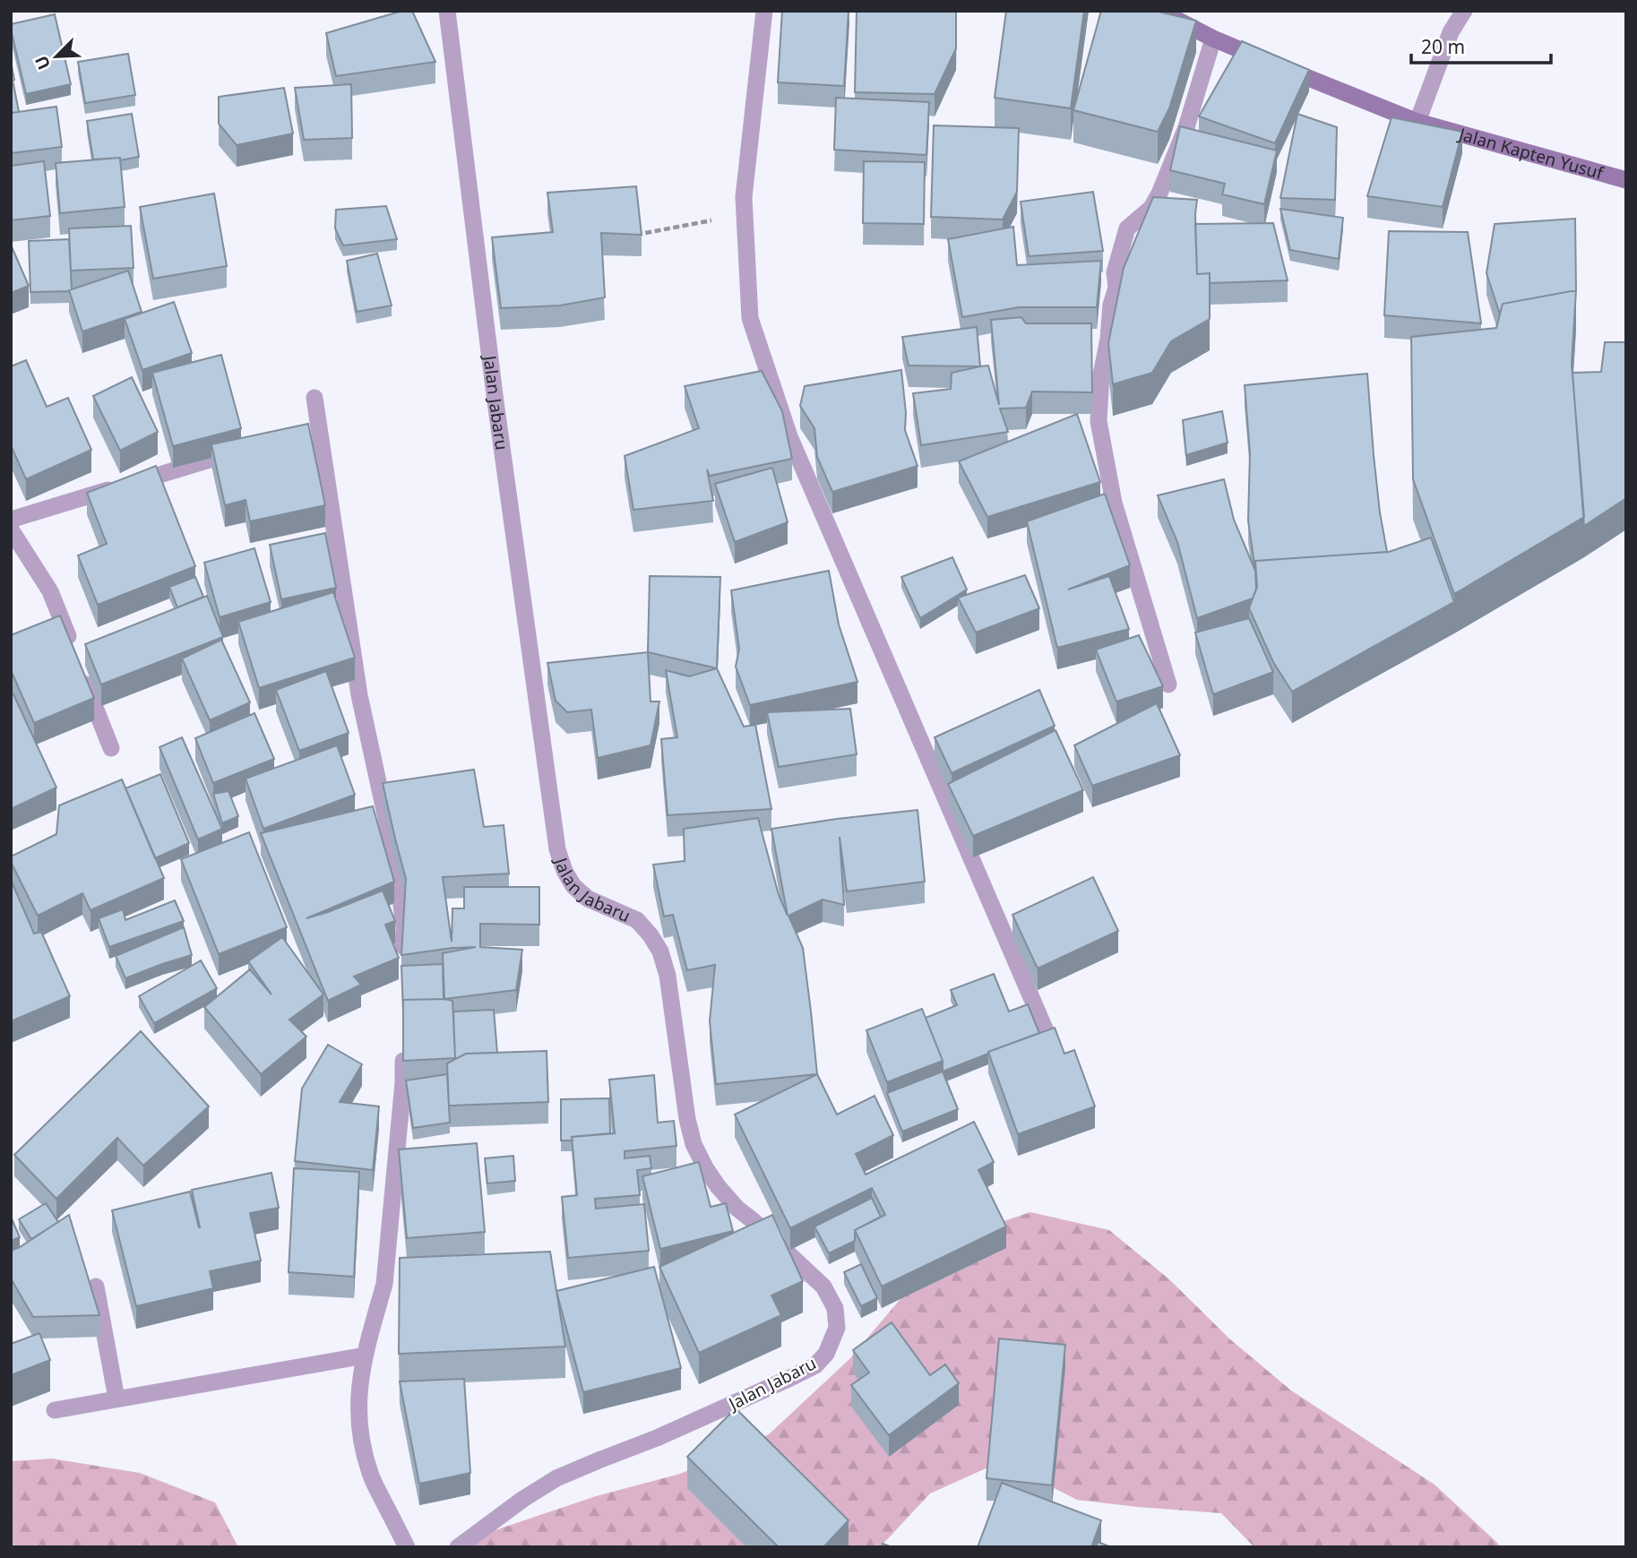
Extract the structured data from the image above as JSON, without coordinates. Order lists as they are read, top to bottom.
{
  "streets": {
    "main road": ["Jalan Kapten Yusuf"],
    "street": ["Jalan Jabaru"]
  },
  "scale_bar": "20 m",
  "north": "bottom left"
}
